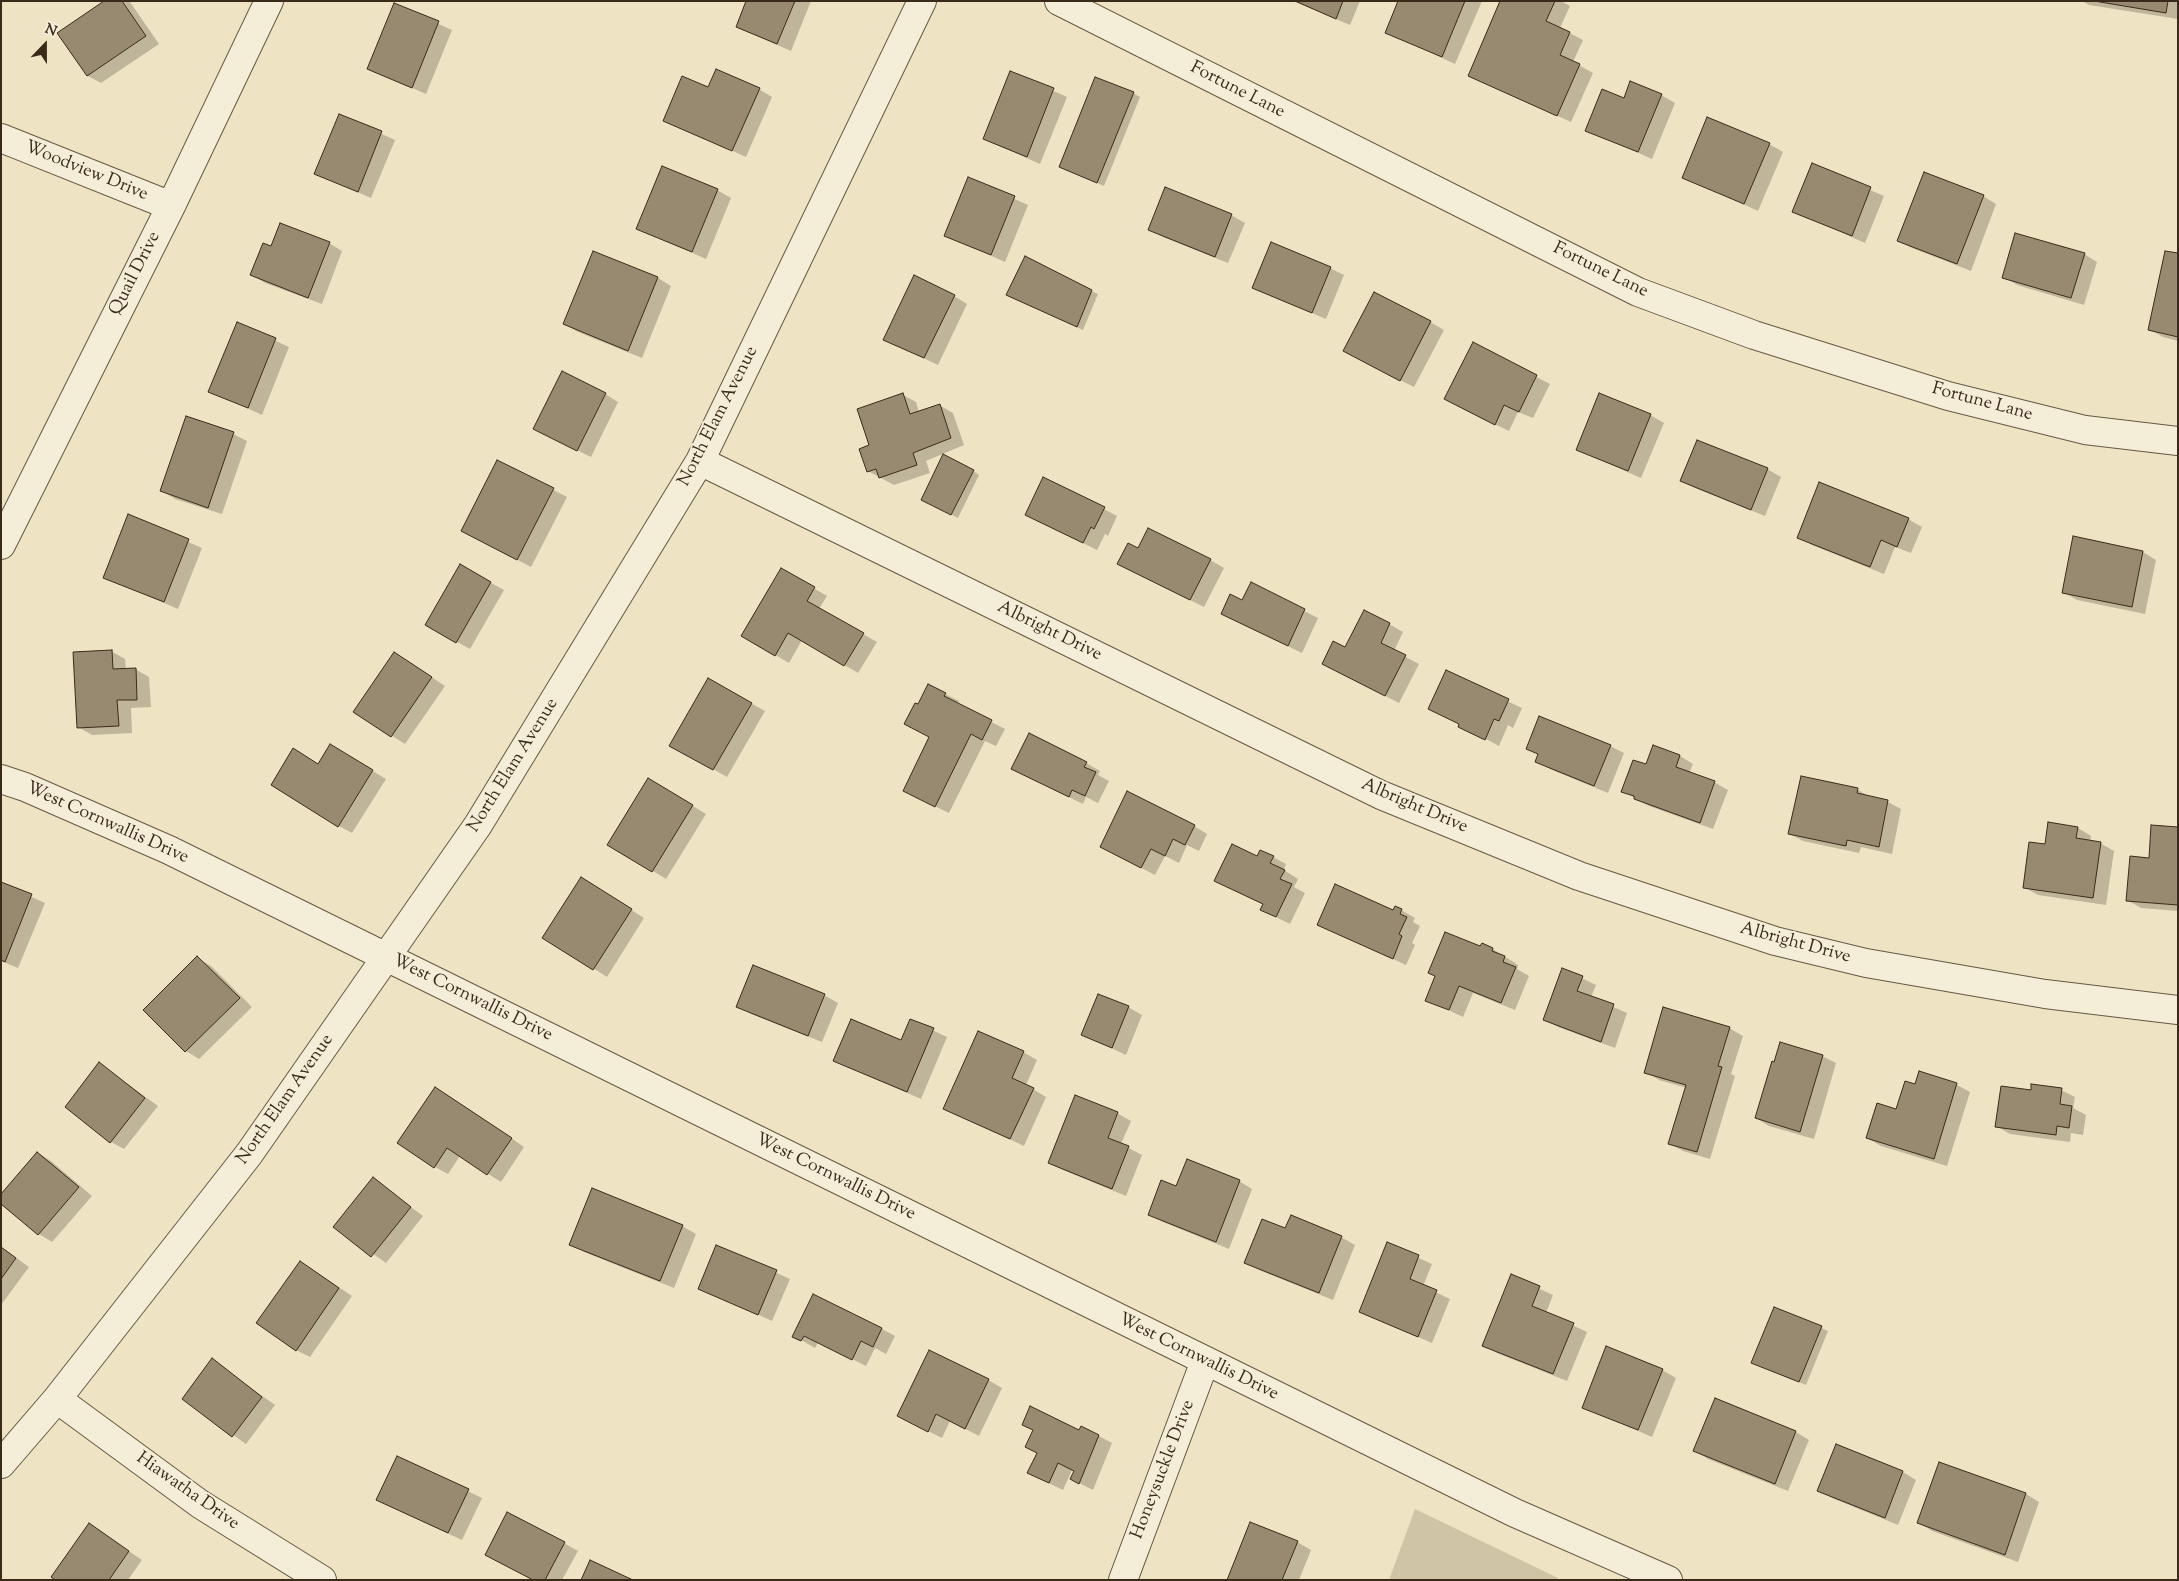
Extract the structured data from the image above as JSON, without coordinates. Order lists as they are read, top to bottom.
{
  "streets": {
    "street": [
      "Fortune Lane",
      "Woodview Drive",
      "Quail Drive",
      "North Elam Avenue",
      "Albright Drive",
      "West Cornwallis Drive",
      "Honeysuckle Drive",
      "Hiawatha Drive"
    ]
  },
  "crossings": [
    ["Woodview Drive", "Quail Drive"],
    ["North Elam Avenue", "Albright Drive"],
    ["North Elam Avenue", "West Cornwallis Drive"],
    ["North Elam Avenue", "Hiawatha Drive"],
    ["West Cornwallis Drive", "Honeysuckle Drive"]
  ],
  "north": "top"
}
